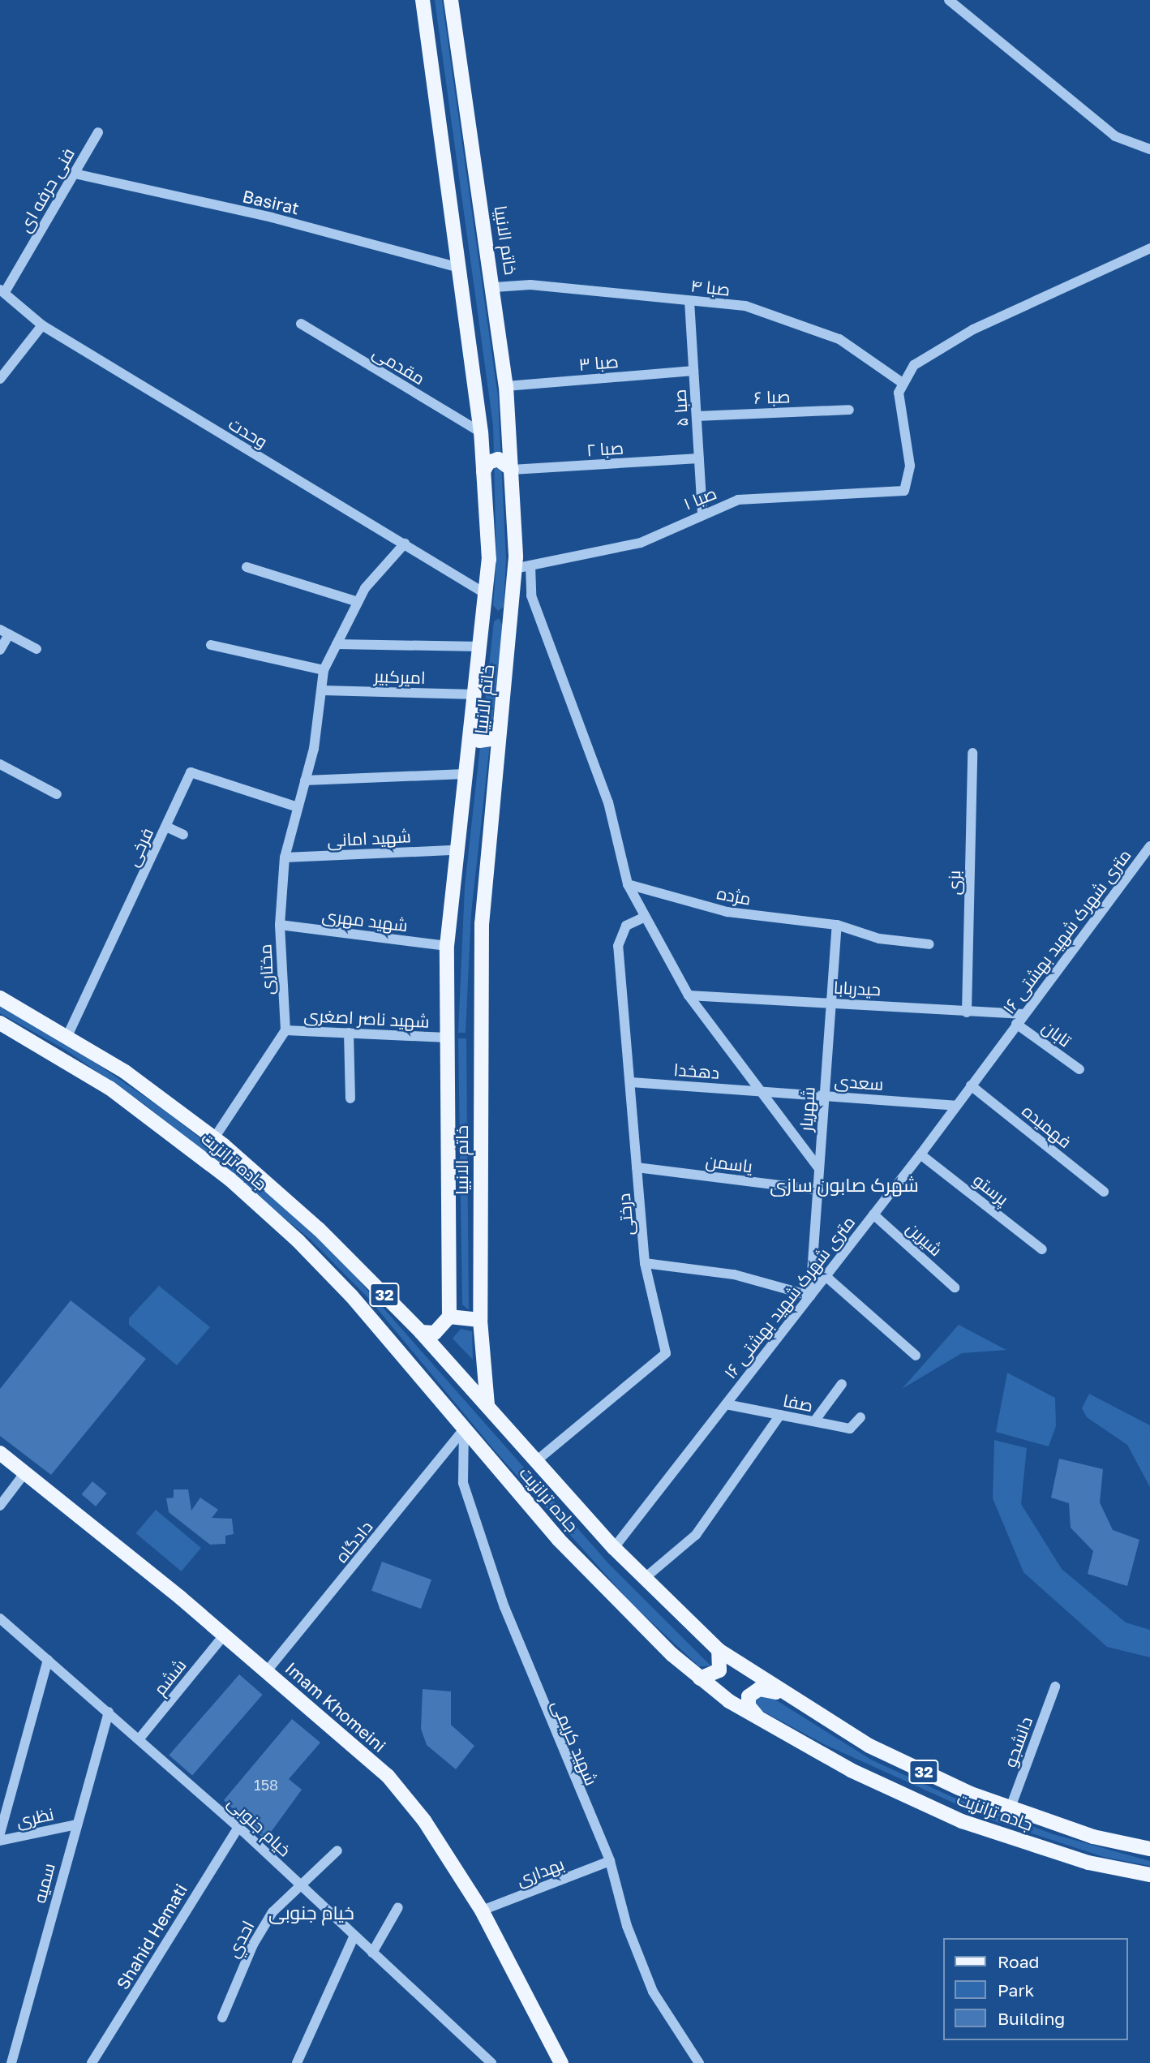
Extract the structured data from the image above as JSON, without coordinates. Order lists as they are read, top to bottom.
{
  "streets": {
    "main road": [
      "خاتم الانبیا",
      "جاده ترانزیت",
      "32",
      "Imam Khomeini"
    ],
    "street": [
      "فنی حرفه ای",
      "Basirat",
      "صبا ۴",
      "صبا ۳",
      "مقدمی",
      "صبا ۶",
      "صبا ۵",
      "وحدت",
      "صبا ۲",
      "صبا ۱",
      "امیرکبیر",
      "شهید امانی",
      "فرخی",
      "بزی",
      "مژده",
      "شهید مهری",
      "۱۶ متری شهرک شهيد بهشتی",
      "مختاری",
      "حیدربابا",
      "شهید ناصر اصغری",
      "تابان",
      "دهخدا",
      "سعدی",
      "شهریار",
      "فهمیده",
      "یاسمن",
      "پرستو",
      "درختی",
      "شیرین",
      "صفا",
      "دادگاه",
      "ششم",
      "دانشجو",
      "شهید کریمی",
      "نظری",
      "خیام جنوبی",
      "بهداری",
      "سميه",
      "Shahid Hemati",
      "احدي"
    ]
  },
  "crossings": [
    ["فنی حرفه ای", "Basirat"],
    ["فنی حرفه ای", "وحدت"],
    ["Basirat", "خاتم الانبیا"],
    ["خاتم الانبیا", "صبا ۴"],
    ["خاتم الانبیا", "صبا ۳"],
    ["خاتم الانبیا", "مقدمی"],
    ["خاتم الانبیا", "وحدت"],
    ["خاتم الانبیا", "صبا ۲"],
    ["خاتم الانبیا", "صبا ۱"],
    ["خاتم الانبیا", "امیرکبیر"],
    ["خاتم الانبیا", "شهید امانی"],
    ["خاتم الانبیا", "شهید مهری"],
    ["خاتم الانبیا", "شهید ناصر اصغری"],
    ["خاتم الانبیا", "جاده ترانزیت"],
    ["صبا ۴", "صبا ۵"],
    ["صبا ۴", "صبا ۱"],
    ["صبا ۳", "صبا ۵"],
    ["صبا ۶", "صبا ۵"],
    ["صبا ۵", "صبا ۲"],
    ["صبا ۵", "صبا ۱"],
    ["وحدت", "مختاری"],
    ["امیرکبیر", "مختاری"],
    ["شهید امانی", "مختاری"],
    ["فرخی", "مختاری"],
    ["فرخی", "جاده ترانزیت"],
    ["بزی", "حیدربابا"],
    ["مژده", "شهریار"],
    ["شهید مهری", "مختاری"],
    ["۱۶ متری شهرک شهيد بهشتی", "حیدربابا"],
    ["۱۶ متری شهرک شهيد بهشتی", "تابان"],
    ["۱۶ متری شهرک شهيد بهشتی", "سعدی"],
    ["۱۶ متری شهرک شهيد بهشتی", "شهریار"],
    ["۱۶ متری شهرک شهيد بهشتی", "فهمیده"],
    ["۱۶ متری شهرک شهيد بهشتی", "جاده ترانزیت"],
    ["۱۶ متری شهرک شهيد بهشتی", "پرستو"],
    ["۱۶ متری شهرک شهيد بهشتی", "شیرین"],
    ["۱۶ متری شهرک شهيد بهشتی", "صفا"],
    ["مختاری", "شهید ناصر اصغری"],
    ["حیدربابا", "شهریار"],
    ["دهخدا", "سعدی"],
    ["دهخدا", "درختی"],
    ["سعدی", "شهریار"],
    ["شهریار", "یاسمن"],
    ["جاده ترانزیت", "درختی"],
    ["جاده ترانزیت", "دادگاه"],
    ["جاده ترانزیت", "دانشجو"],
    ["جاده ترانزیت", "شهید کریمی"],
    ["یاسمن", "درختی"],
    ["دادگاه", "Imam Khomeini"],
    ["دادگاه", "شهید کریمی"],
    ["ششم", "Imam Khomeini"],
    ["ششم", "خیام جنوبی"],
    ["Imam Khomeini", "بهداری"],
    ["شهید کریمی", "بهداری"],
    ["نظری", "سميه"],
    ["خیام جنوبی", "سميه"],
    ["خیام جنوبی", "Shahid Hemati"],
    ["خیام جنوبی", "احدي"]
  ],
  "districts": ["شهرک صابون سازی", "خیام جنوبی"],
  "house_numbers": ["158"],
  "legend": ["Road", "Park", "Building"]
}
